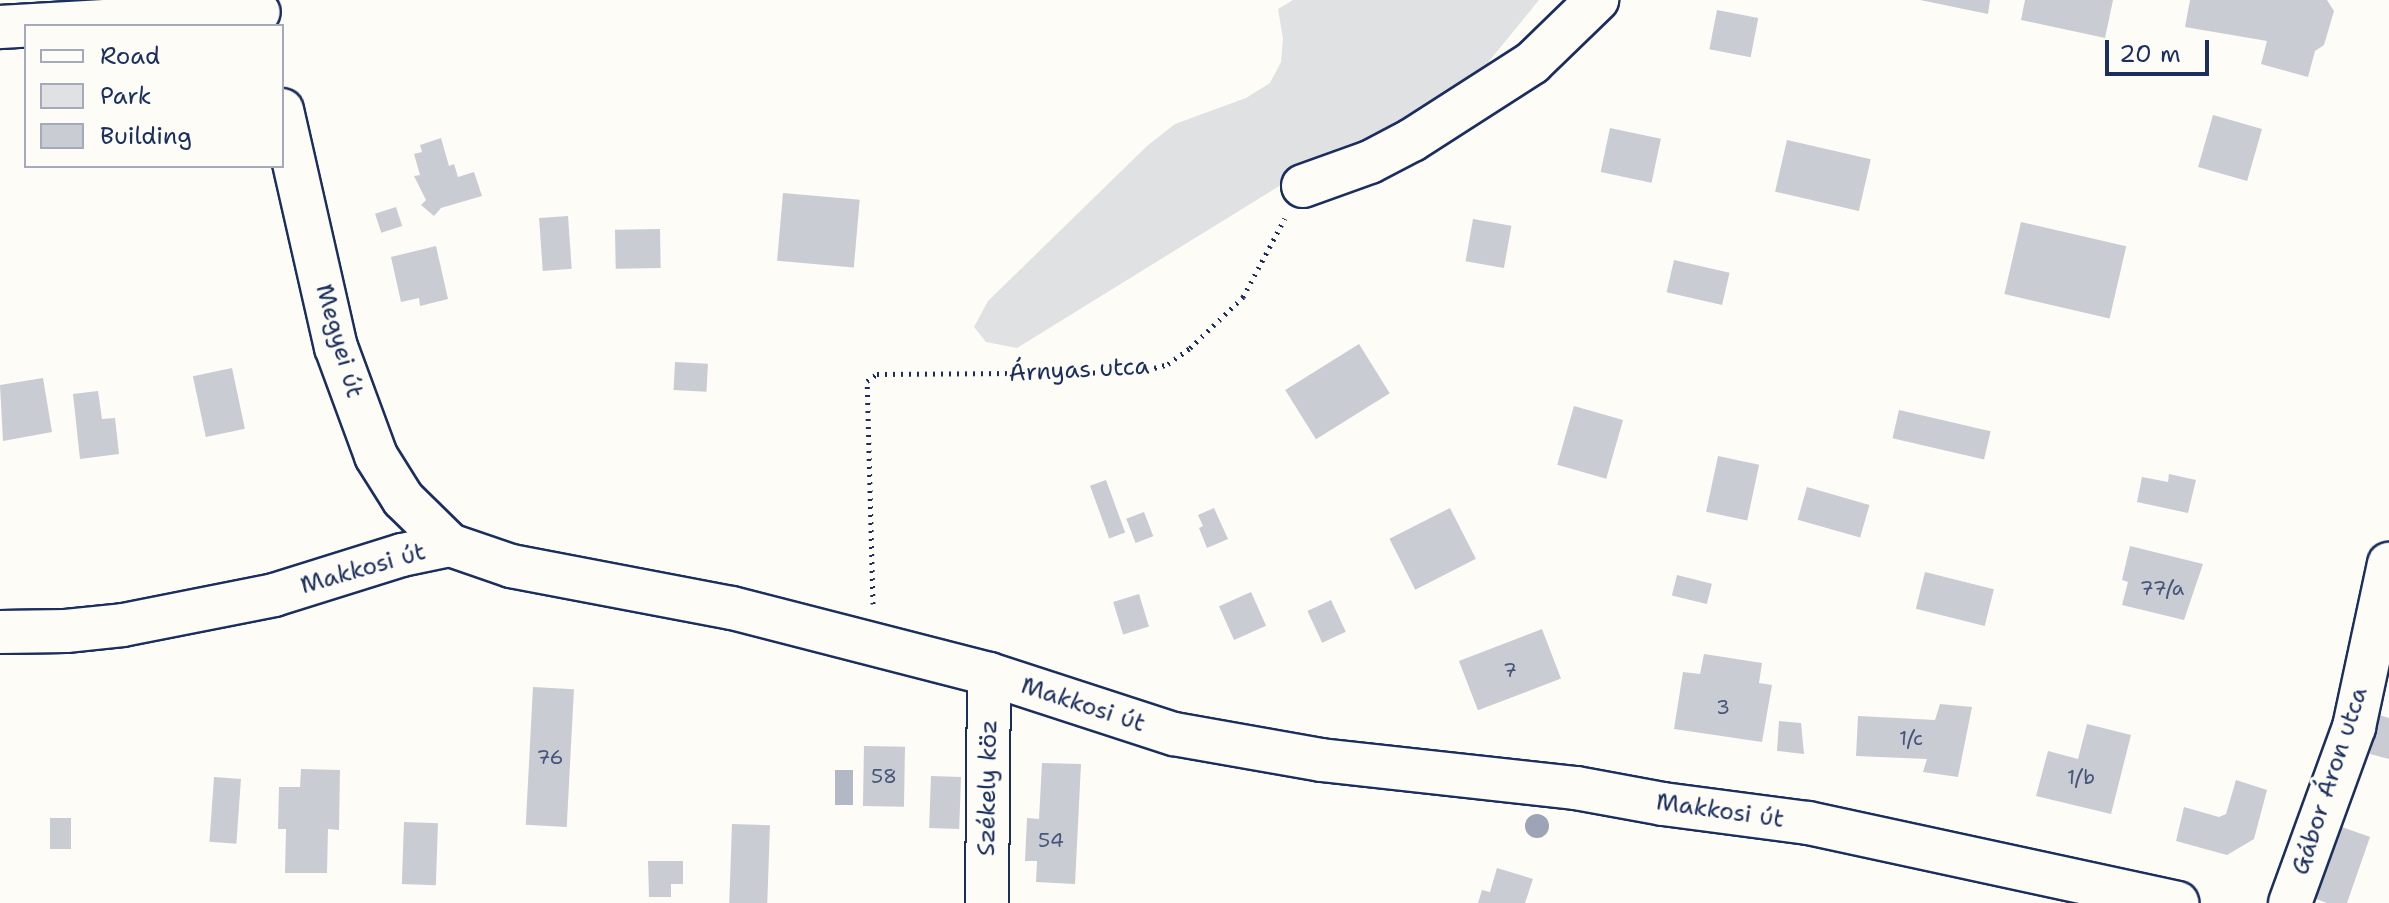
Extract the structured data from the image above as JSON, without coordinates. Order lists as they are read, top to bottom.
{
  "streets": {
    "street": [
      "Megyei út",
      "Makkosi út",
      "Gábor Áron utca",
      "Székely köz"
    ],
    "path": ["Árnyas utca"]
  },
  "crossings": [
    ["Megyei út", "Makkosi út"],
    ["Árnyas utca", "Makkosi út"],
    ["Makkosi út", "Székely köz"]
  ],
  "house_numbers": [
    "77/a",
    "7",
    "3",
    "1/c",
    "76",
    "58",
    "1/b",
    "54"
  ],
  "legend": ["Road", "Park", "Building"],
  "scale_bar": "20 m"
}
